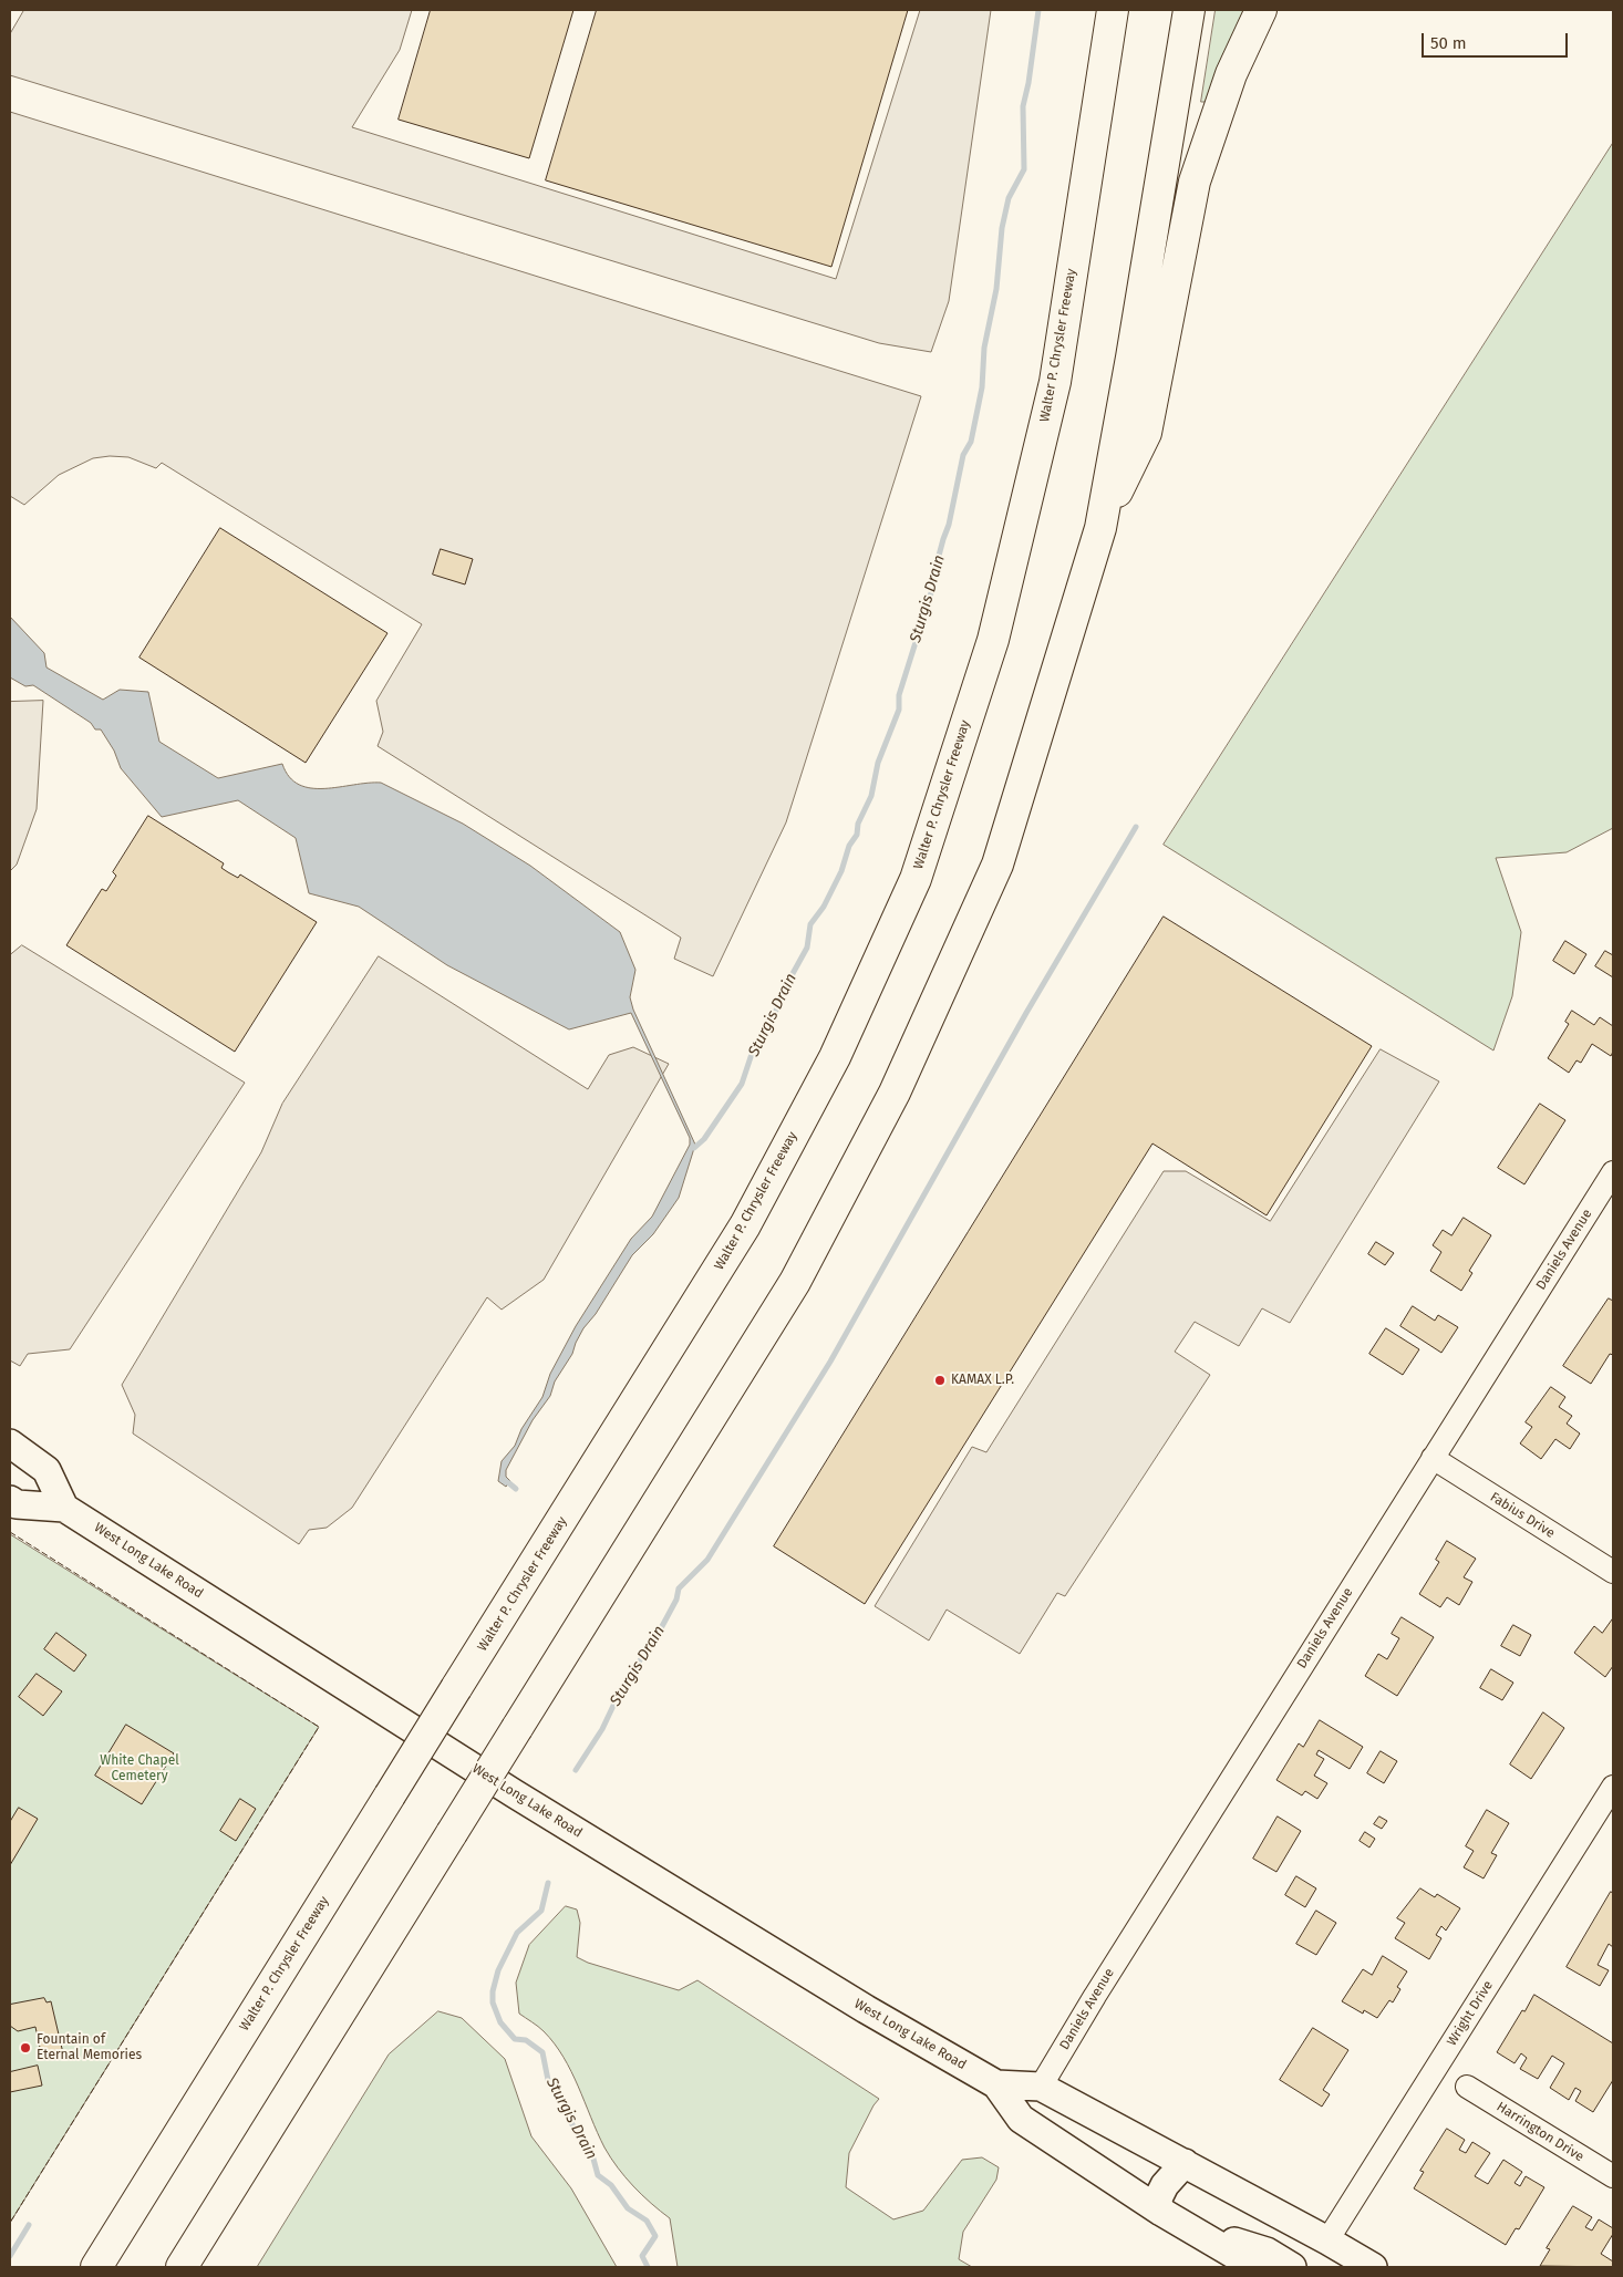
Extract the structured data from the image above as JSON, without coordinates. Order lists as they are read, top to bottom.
{
  "streets": {
    "highway": ["Walter P. Chrysler Freeway"],
    "main road": ["West Long Lake Road"],
    "street": [
      "Daniels Avenue",
      "Fabius Drive",
      "Wright Drive",
      "Harrington Drive"
    ]
  },
  "crossings": [
    ["Daniels Avenue", "Fabius Drive"],
    ["Daniels Avenue", "West Long Lake Road"],
    ["West Long Lake Road", "Wright Drive"]
  ],
  "water": ["Sturgis Drain"],
  "parks": ["White Chapel Cemetery"],
  "places": ["KAMAX L.P.", "Fountain of Eternal Memories"],
  "scale_bar": "50 m"
}
